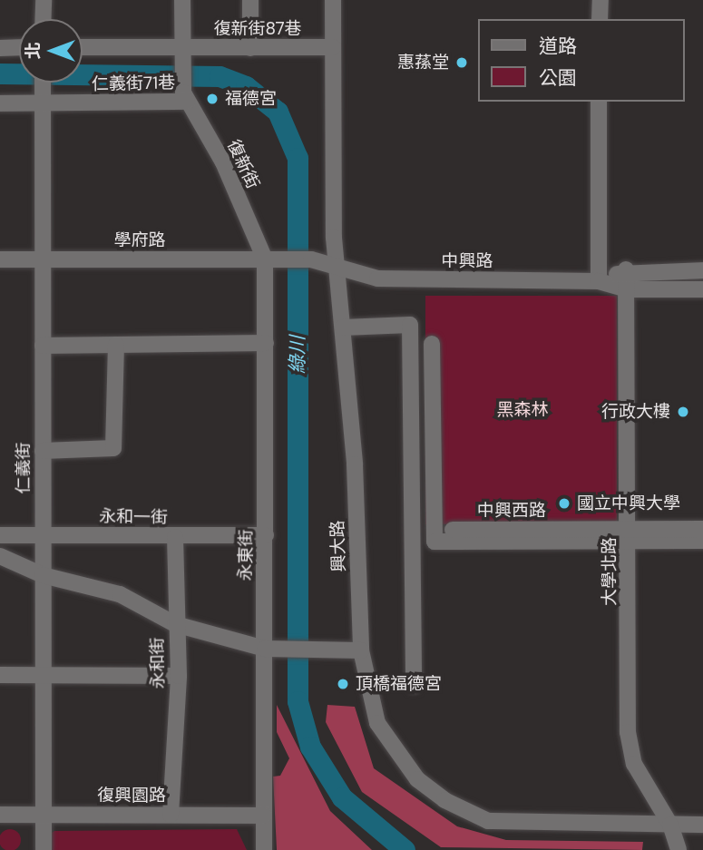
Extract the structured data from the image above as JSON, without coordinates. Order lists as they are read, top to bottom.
{
  "streets": {
    "street": [
      "復新街87巷",
      "仁義街71巷",
      "復新街",
      "學府路",
      "中興路",
      "仁義街",
      "中興西路",
      "永和一街",
      "興大路",
      "永東街",
      "大學北路",
      "永和街",
      "復興園路"
    ]
  },
  "crossings": [
    ["復新街87巷", "興大路"],
    ["仁義街71巷", "復新街"],
    ["仁義街71巷", "仁義街"],
    ["復新街", "學府路"],
    ["復新街", "永東街"],
    ["學府路", "中興路"],
    ["學府路", "仁義街"],
    ["學府路", "興大路"],
    ["學府路", "永東街"],
    ["中興路", "興大路"],
    ["中興路", "大學北路"],
    ["仁義街", "永和一街"],
    ["仁義街", "永和街"],
    ["仁義街", "復興園路"],
    ["中興西路", "大學北路"],
    ["永和一街", "永東街"],
    ["興大路", "大學北路"],
    ["永東街", "復興園路"],
    ["永和街", "復興園路"]
  ],
  "water": ["綠川"],
  "parks": ["黑森林"],
  "places": [
    "惠蓀堂",
    "福德宮",
    "行政大樓",
    "國立中興大學",
    "頂橋福德宮"
  ],
  "legend": ["道路", "公園"],
  "north": "left"
}
